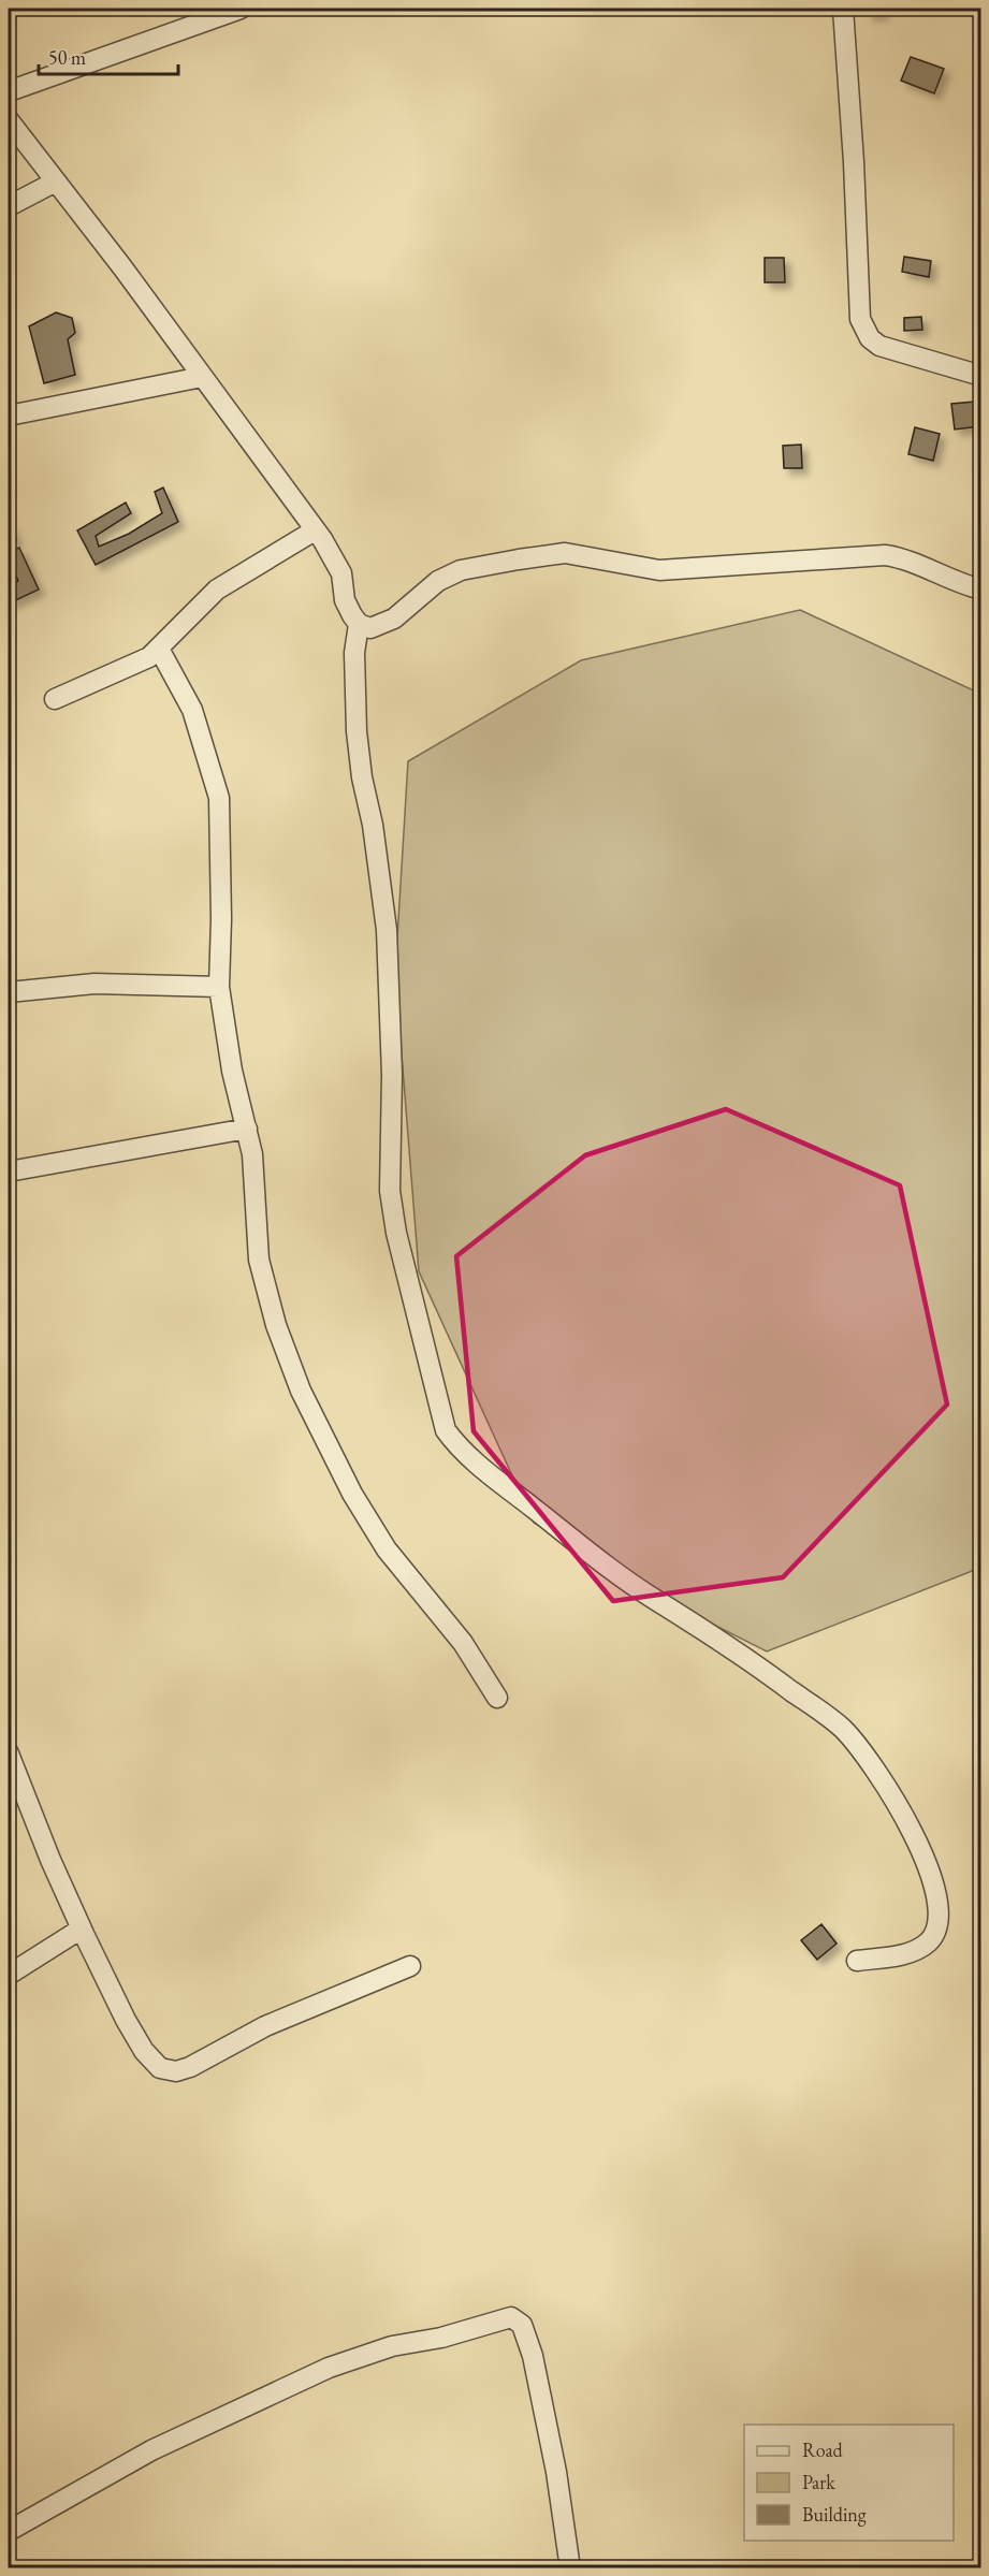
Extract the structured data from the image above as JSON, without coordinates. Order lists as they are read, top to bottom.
{
  "legend": ["Road", "Park", "Building"],
  "scale_bar": "50 m"
}
